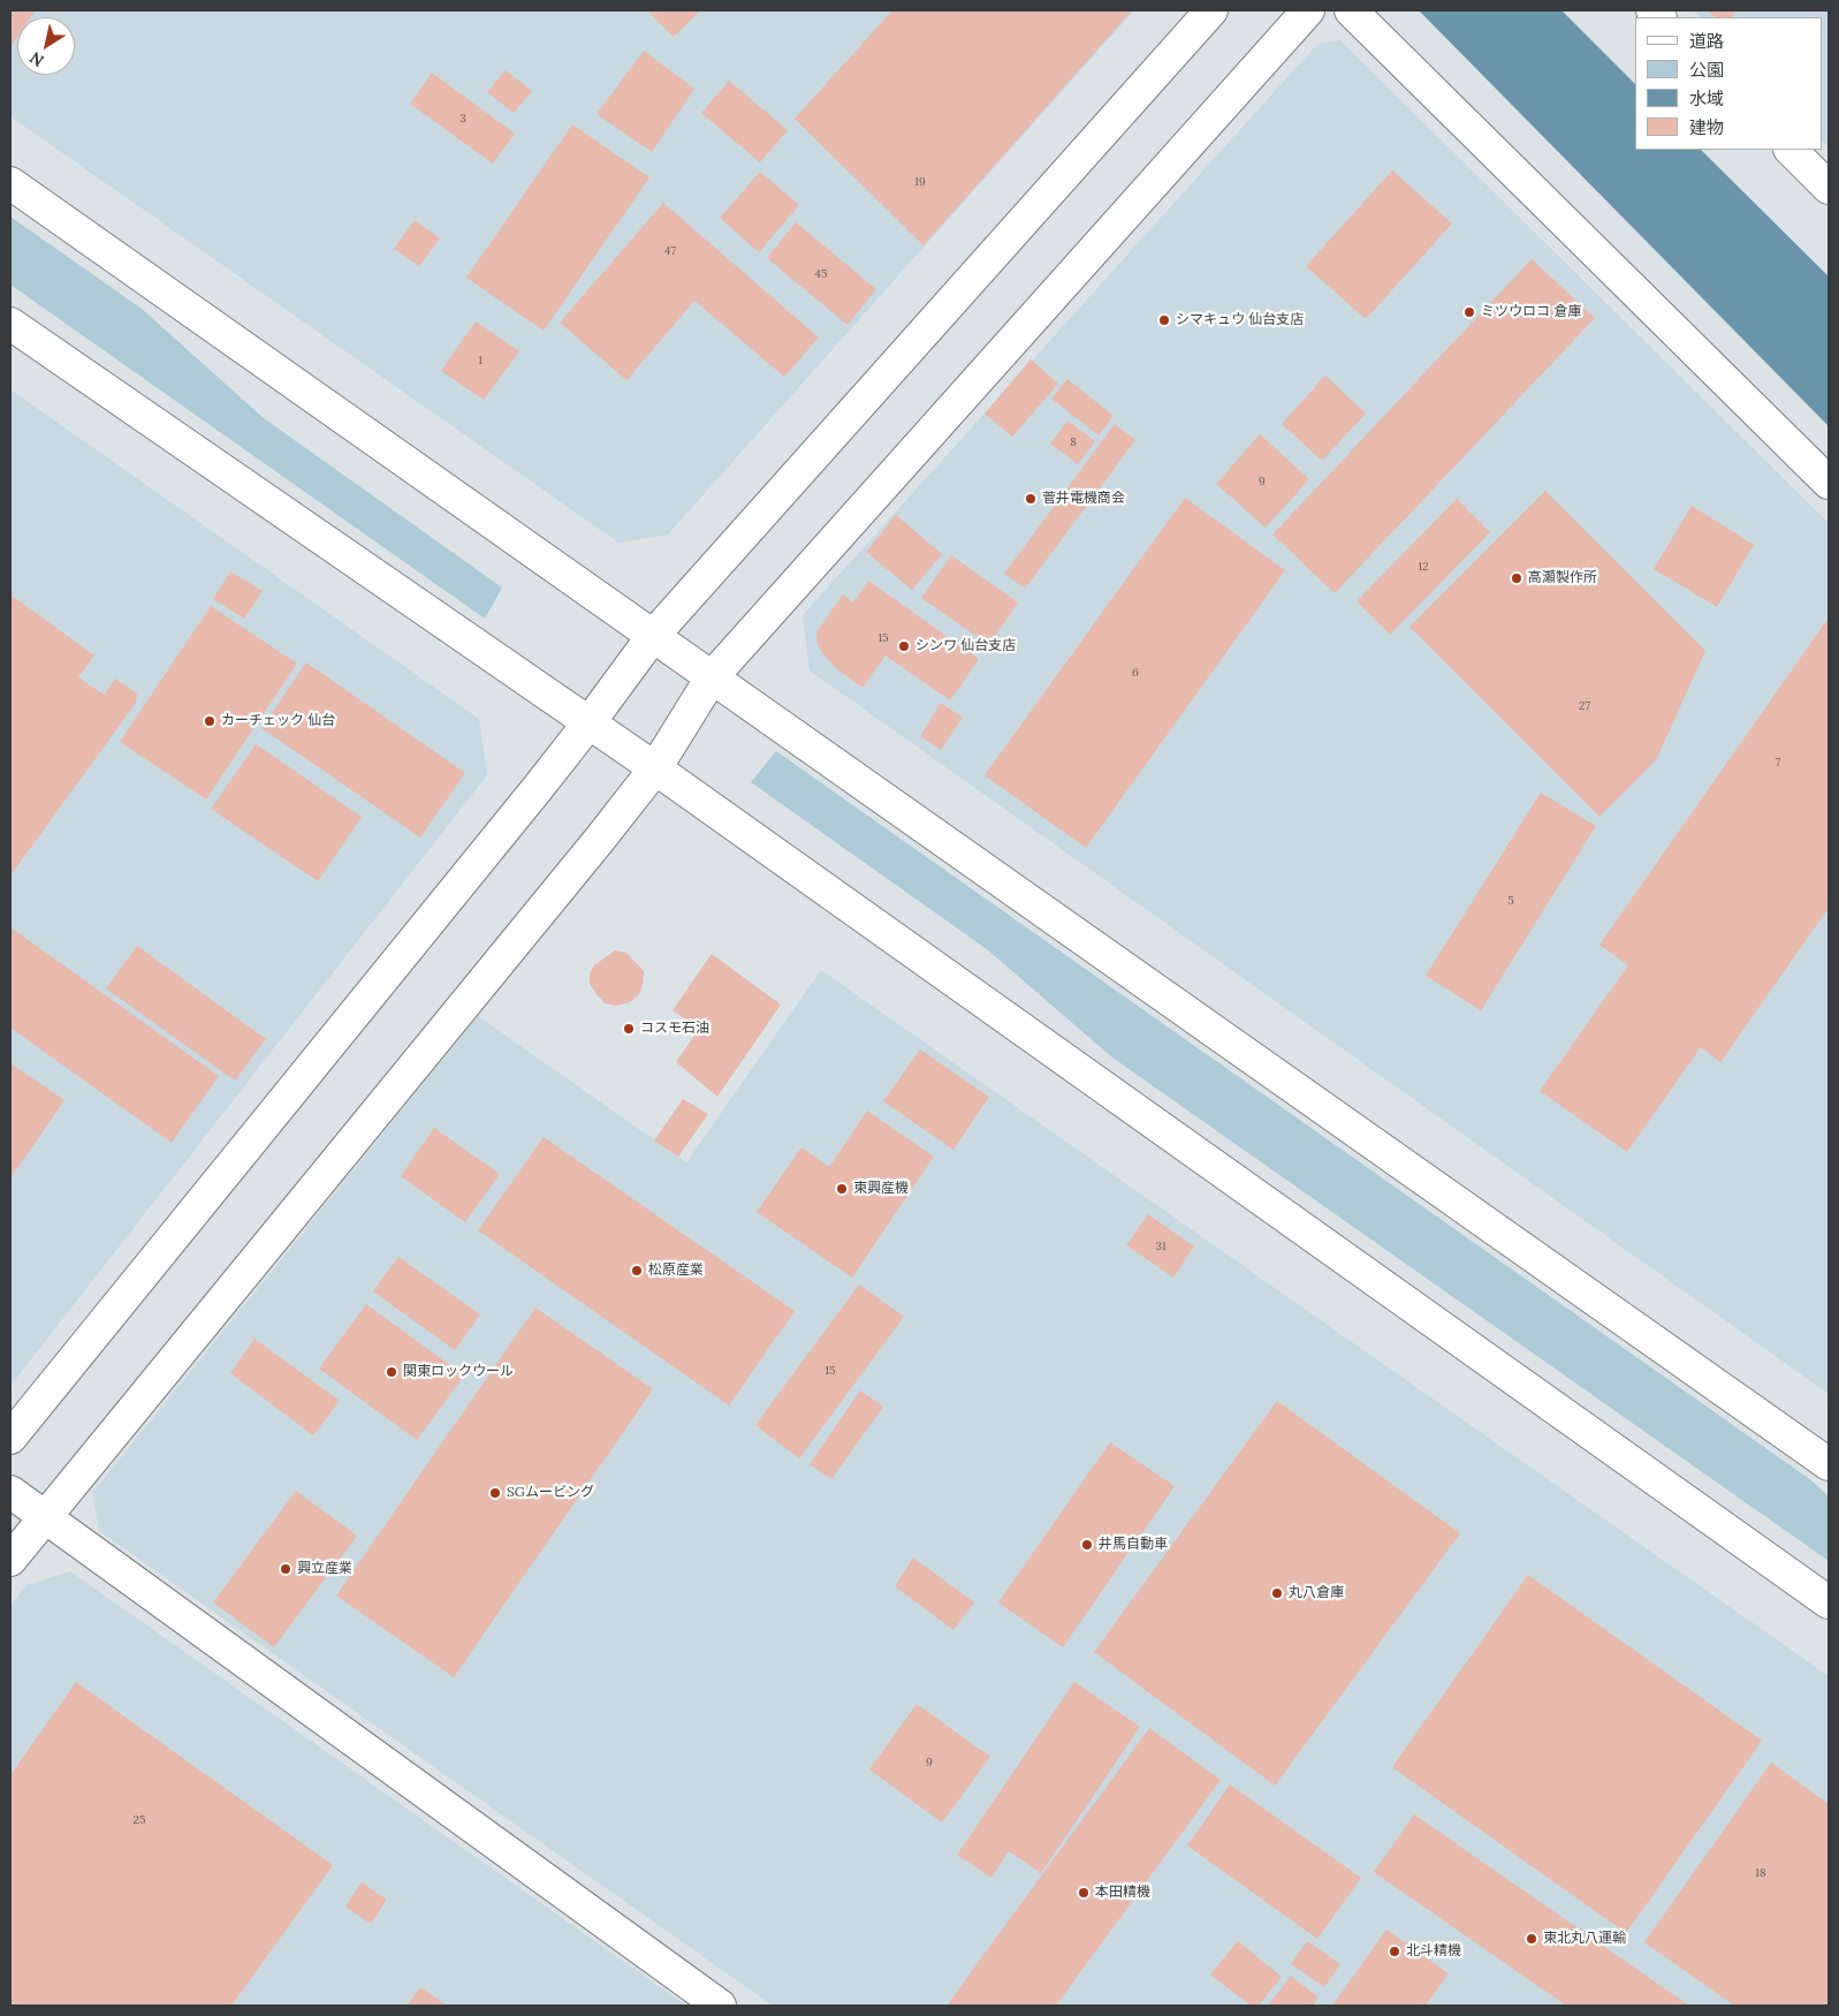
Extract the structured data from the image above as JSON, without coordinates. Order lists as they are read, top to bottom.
{
  "places": [
    "ミツウロコ 倉庫",
    "シマキュウ 仙台支店",
    "菅井電機商会",
    "高瀬製作所",
    "シンワ 仙台支店",
    "カーチェック 仙台",
    "コスモ石油",
    "東興産機",
    "松原産業",
    "関東ロックウール",
    "SGムービング",
    "井馬自動車",
    "興立産業",
    "丸八倉庫",
    "本田精機",
    "東北丸八運輸",
    "北斗精機"
  ],
  "house_numbers": [
    "3",
    "19",
    "47",
    "45",
    "1",
    "8",
    "9",
    "12",
    "15",
    "6",
    "27",
    "7",
    "5",
    "31",
    "15",
    "9",
    "25",
    "18"
  ],
  "legend": [
    "道路",
    "公園",
    "水域",
    "建物"
  ],
  "north": "bottom left"
}
